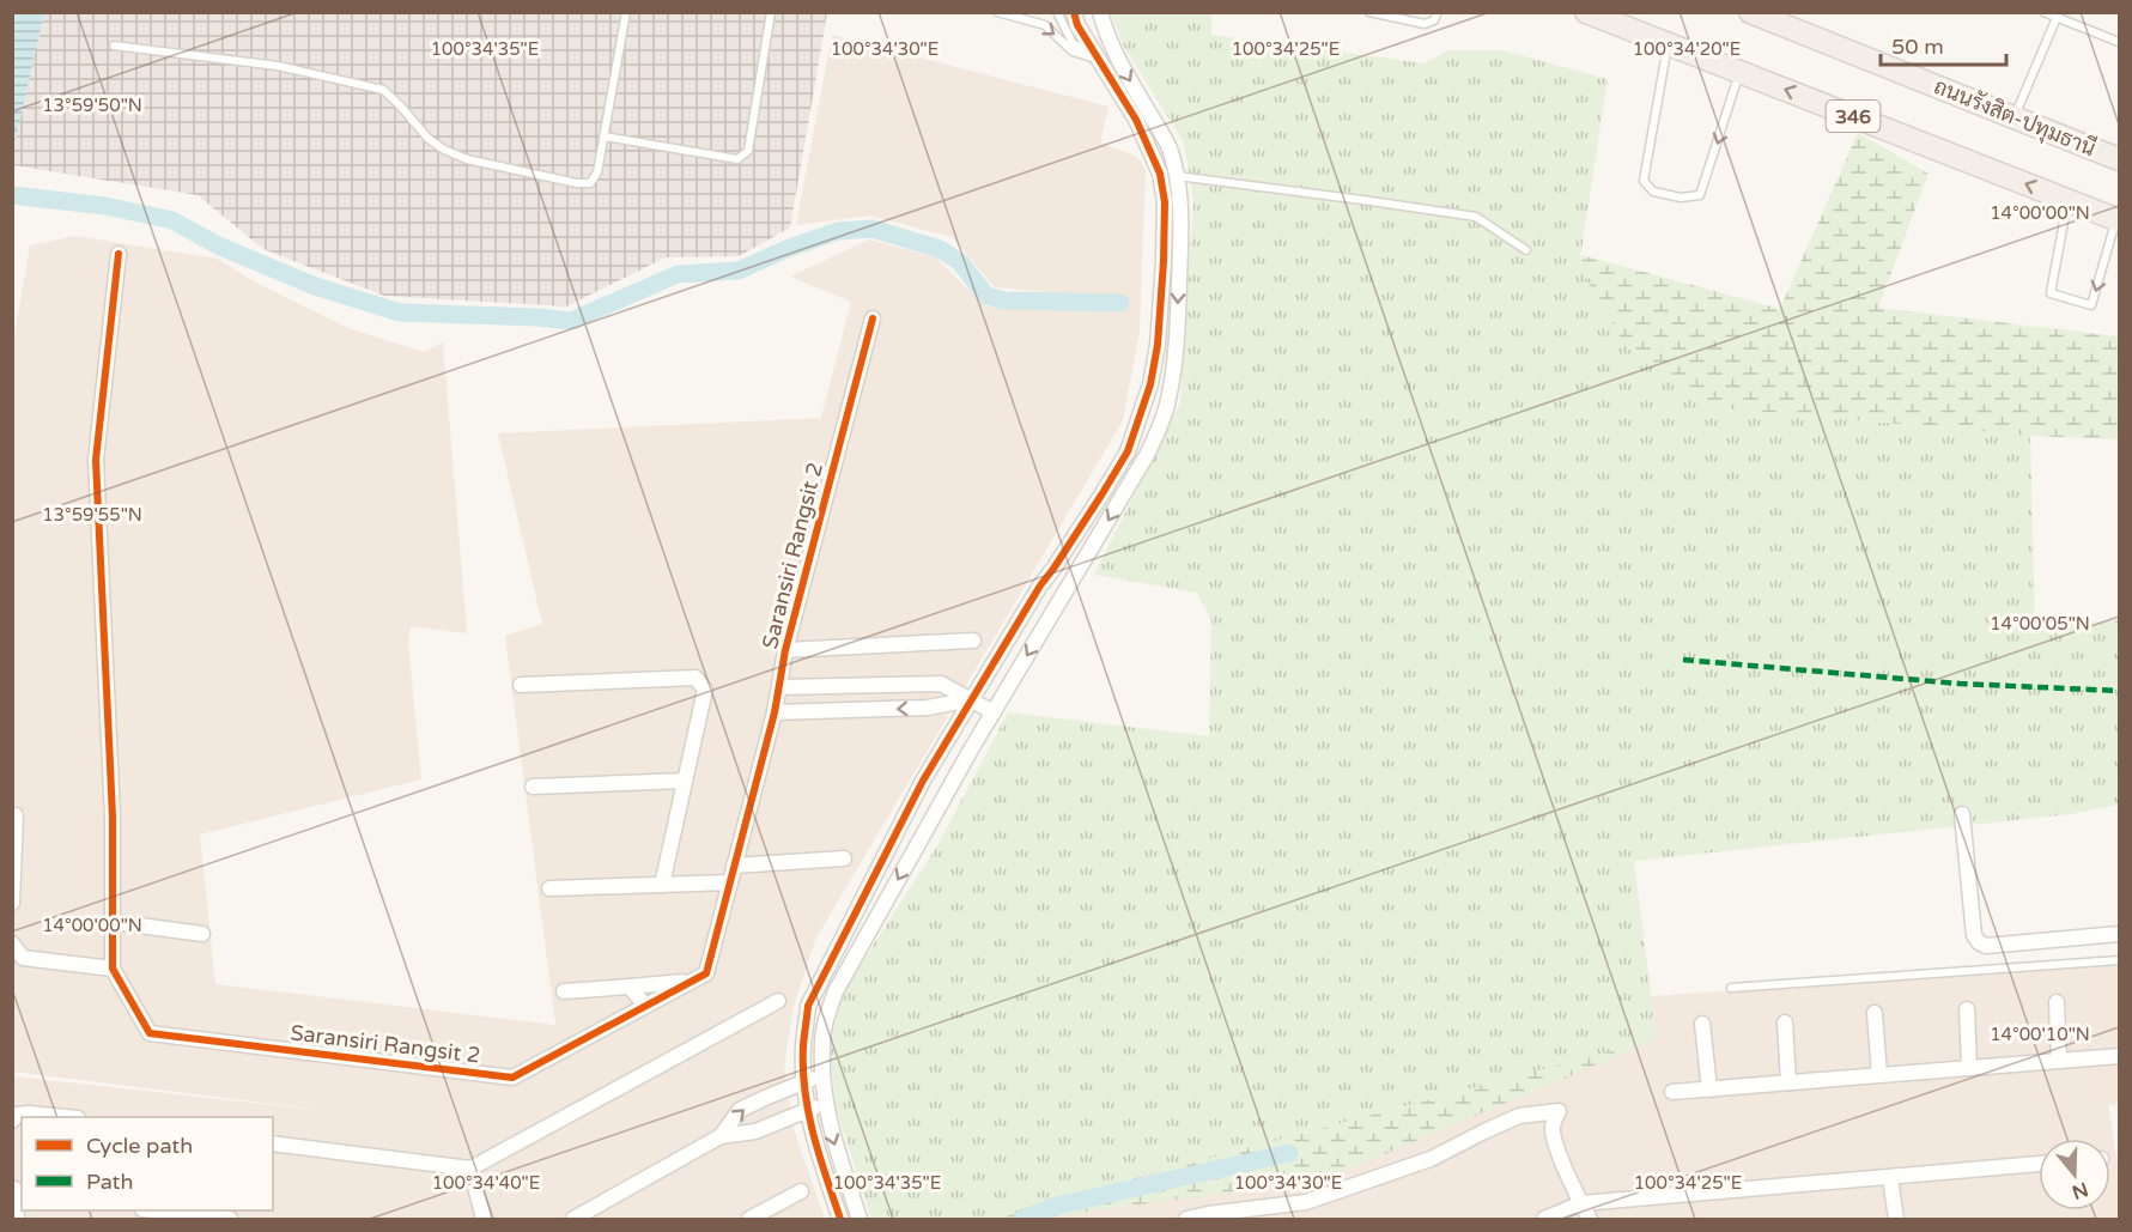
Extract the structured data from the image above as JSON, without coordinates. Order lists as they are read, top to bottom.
{
  "streets": {
    "main road": ["346", "ถนนรังสิต-ปทุมธานี"],
    "street": ["Saransiri Rangsit 2"]
  },
  "legend": ["Cycle path", "Path"],
  "scale_bar": "50 m",
  "north": "bottom",
  "coordinates": [
    "100°34'35\"E",
    "100°34'30\"E",
    "100°34'25\"E",
    "100°34'20\"E",
    "13°59'50\"N",
    "14°00'00\"N",
    "13°59'55\"N",
    "14°00'05\"N",
    "14°00'10\"N",
    "100°34'40\"E"
  ]
}
